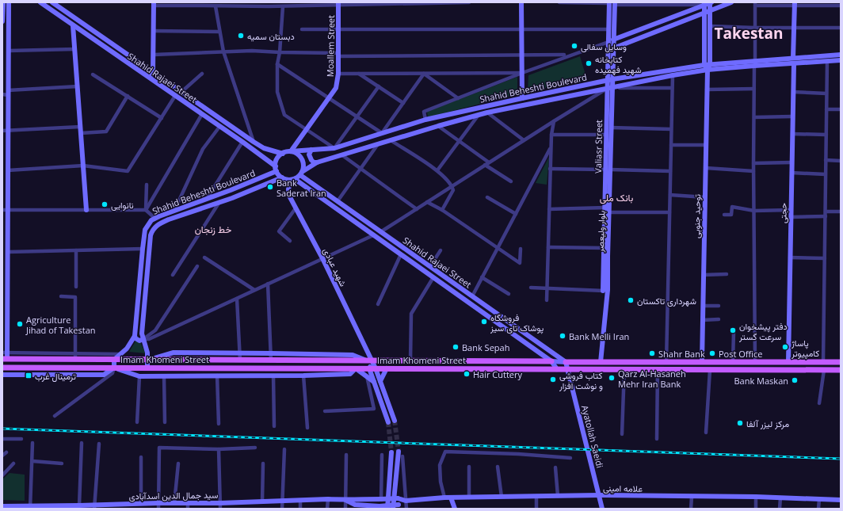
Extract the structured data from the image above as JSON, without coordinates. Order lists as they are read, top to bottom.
{
  "streets": {
    "main road": ["Imam Khomeni Street"],
    "street": [
      "Moallem Street",
      "Shahid Rajaei Street",
      "Shahid Beheshti Boulevard",
      "Valiasr Street",
      "حجتی",
      "توحید جنوبی",
      "بلوار ولیعصر",
      "شهید عبادی",
      "Ayatollah Saeidi",
      "علامه امینی",
      "سید جمال الدین اسدآبادی"
    ]
  },
  "crossings": [
    ["Moallem Street", "Shahid Rajaei Street"],
    ["Moallem Street", "Shahid Beheshti Boulevard"],
    ["Moallem Street", "شهید عبادی"],
    ["Shahid Rajaei Street", "Shahid Beheshti Boulevard"],
    ["Shahid Rajaei Street", "شهید عبادی"],
    ["Shahid Rajaei Street", "Imam Khomeni Street"],
    ["Shahid Rajaei Street", "Ayatollah Saeidi"],
    ["Shahid Beheshti Boulevard", "Valiasr Street"],
    ["Shahid Beheshti Boulevard", "حجتی"],
    ["Shahid Beheshti Boulevard", "توحید جنوبی"],
    ["Shahid Beheshti Boulevard", "بلوار ولیعصر"],
    ["Shahid Beheshti Boulevard", "شهید عبادی"],
    ["Shahid Beheshti Boulevard", "Imam Khomeni Street"],
    ["Valiasr Street", "بلوار ولیعصر"],
    ["Valiasr Street", "Imam Khomeni Street"],
    ["حجتی", "Imam Khomeni Street"],
    ["توحید جنوبی", "Imam Khomeni Street"],
    ["شهید عبادی", "Imam Khomeni Street"],
    ["Imam Khomeni Street", "Ayatollah Saeidi"],
    ["Ayatollah Saeidi", "علامه امینی"],
    ["علامه امینی", "سید جمال الدین اسدآبادی"]
  ],
  "districts": ["Takestan", "بانک ملی", "خط زنجان"],
  "places": {
    "other": [
      "دبستان سمیه",
      "وسایل سفالی",
      "کتابخانه شهید فهمیده",
      "Bank Saderat Iran",
      "نانوایی",
      "شهرداری تاکستان",
      "فروشگاه پوشاک تای سیز",
      "Agriculture Jihad of Takestan",
      "دفتر پیشخوان سرعت گستر",
      "Bank Melli Iran",
      "Bank Sepah",
      "پاساژ کامپیوتر",
      "Shahr Bank",
      "Post Office",
      "Hair Cuttery",
      "Qarz Al-Hasaneh Mehr Iran Bank",
      "کتاب فروشی و نوشت افزار",
      "Bank Maskan",
      "مرکز لیزر آلفا"
    ],
    "transit": ["ترمینال غرب"]
  }
}
